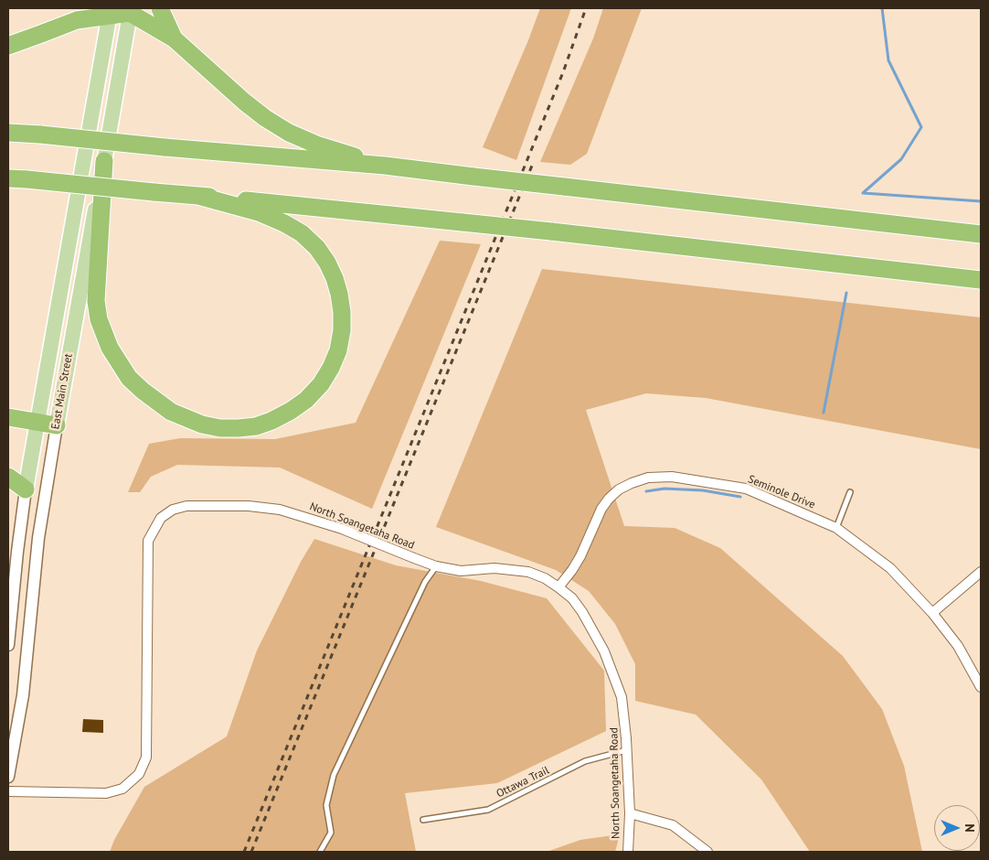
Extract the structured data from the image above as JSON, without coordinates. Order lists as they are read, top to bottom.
{
  "streets": {
    "main road": ["East Main Street"],
    "street": ["Seminole Drive", "North Soangetaha Road"],
    "lane": ["Ottawa Trail"]
  },
  "crossings": [
    ["Seminole Drive", "North Soangetaha Road"],
    ["North Soangetaha Road", "Ottawa Trail"]
  ],
  "north": "right"
}
